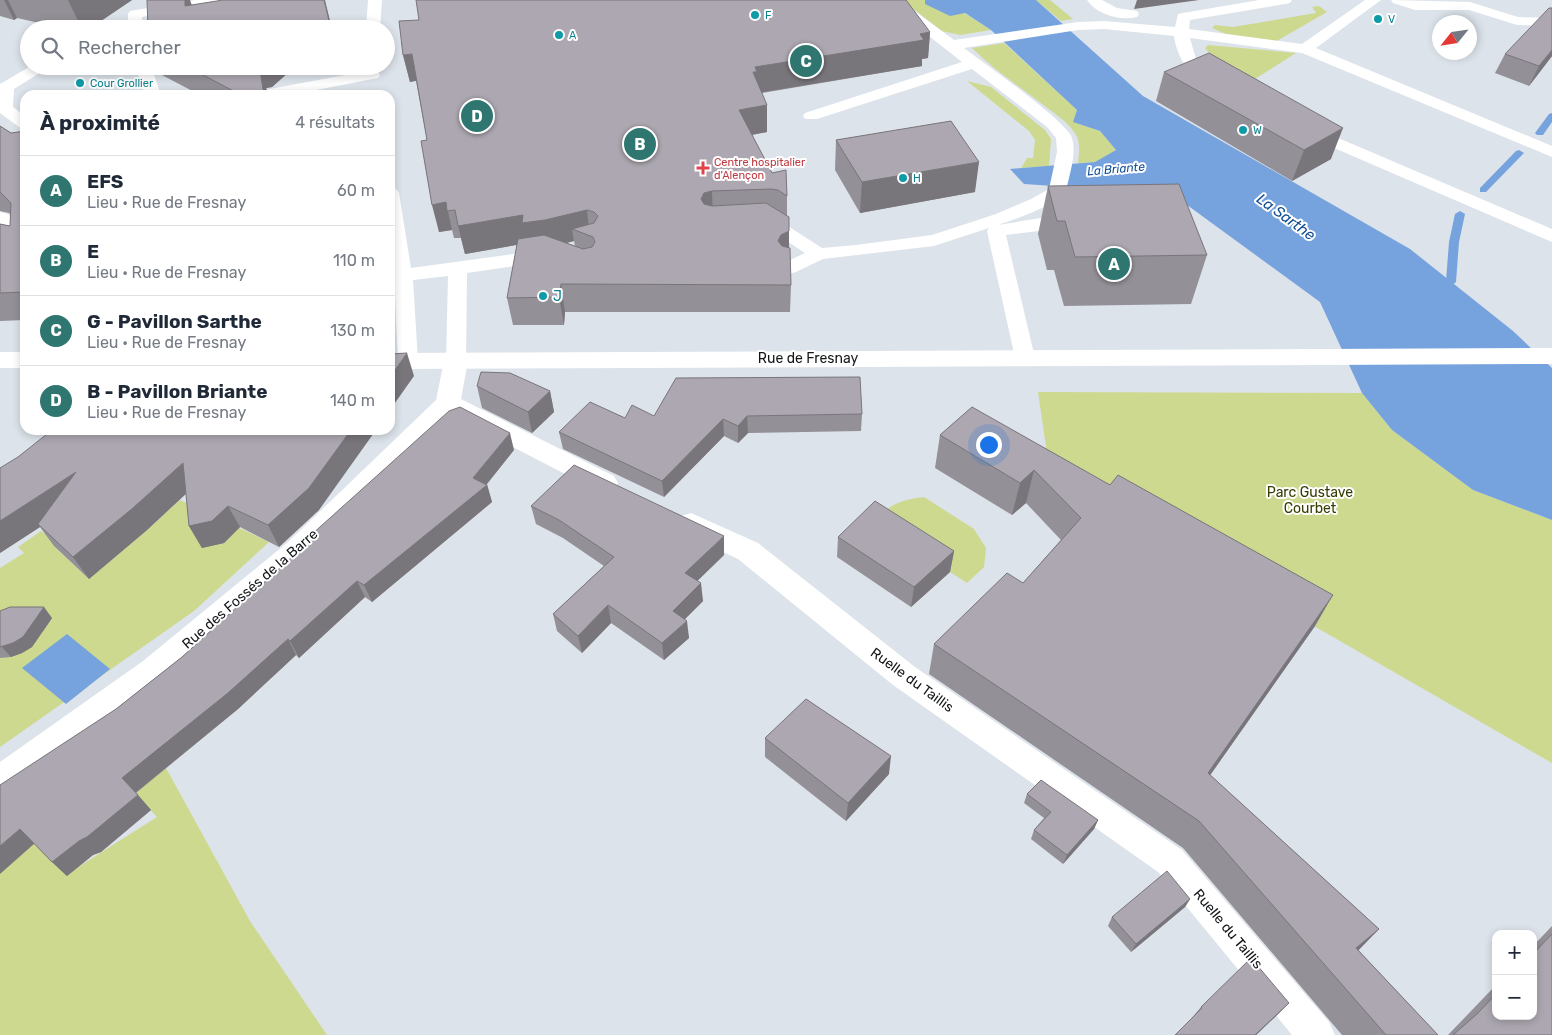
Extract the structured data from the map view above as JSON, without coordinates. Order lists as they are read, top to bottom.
{
  "streets": {
    "street": ["Rue de Fresnay", "Rue des Fossés de la Barre", "Ruelle du Taillis"]
  },
  "water": ["La Briante", "La Sarthe"],
  "parks": ["Parc Gustave Courbet"],
  "places": {
    "other": [
      "F",
      "V",
      "A",
      "Cour Grollier",
      "W",
      "H",
      "J"
    ],
    "health": ["Centre hospitalier d'Alençon"]
  },
  "north": "bottom left",
  "page": {
    "search": "Rechercher",
    "pins": [
      "C",
      "D",
      "B",
      "A"
    ],
    "heading": ["À proximité", "4 résultats"],
    "list": [
      {
        "mark": "A",
        "name": "EFS",
        "note": "Lieu · Rue de Fresnay",
        "value": "60 m"
      },
      {
        "mark": "B",
        "name": "E",
        "note": "Lieu · Rue de Fresnay",
        "value": "110 m"
      },
      {
        "mark": "C",
        "name": "G - Pavillon Sarthe",
        "note": "Lieu · Rue de Fresnay",
        "value": "130 m"
      },
      {
        "mark": "D",
        "name": "B - Pavillon Briante",
        "note": "Lieu · Rue de Fresnay",
        "value": "140 m"
      }
    ],
    "map_buttons": ["+", "−"]
  }
}
